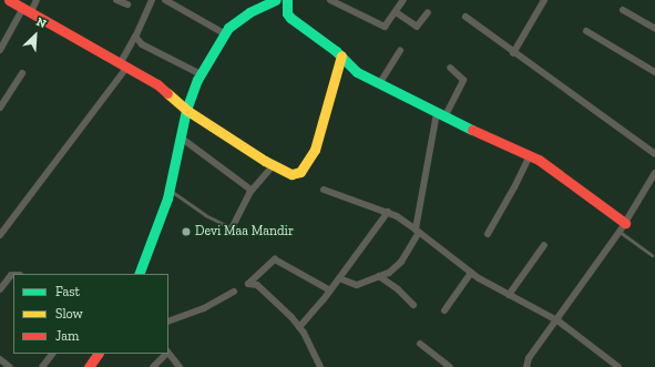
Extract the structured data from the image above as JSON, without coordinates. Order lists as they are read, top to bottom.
{
  "places": ["Devi Maa Mandir"],
  "legend": ["Fast", "Slow", "Jam"],
  "north": "top right"
}
